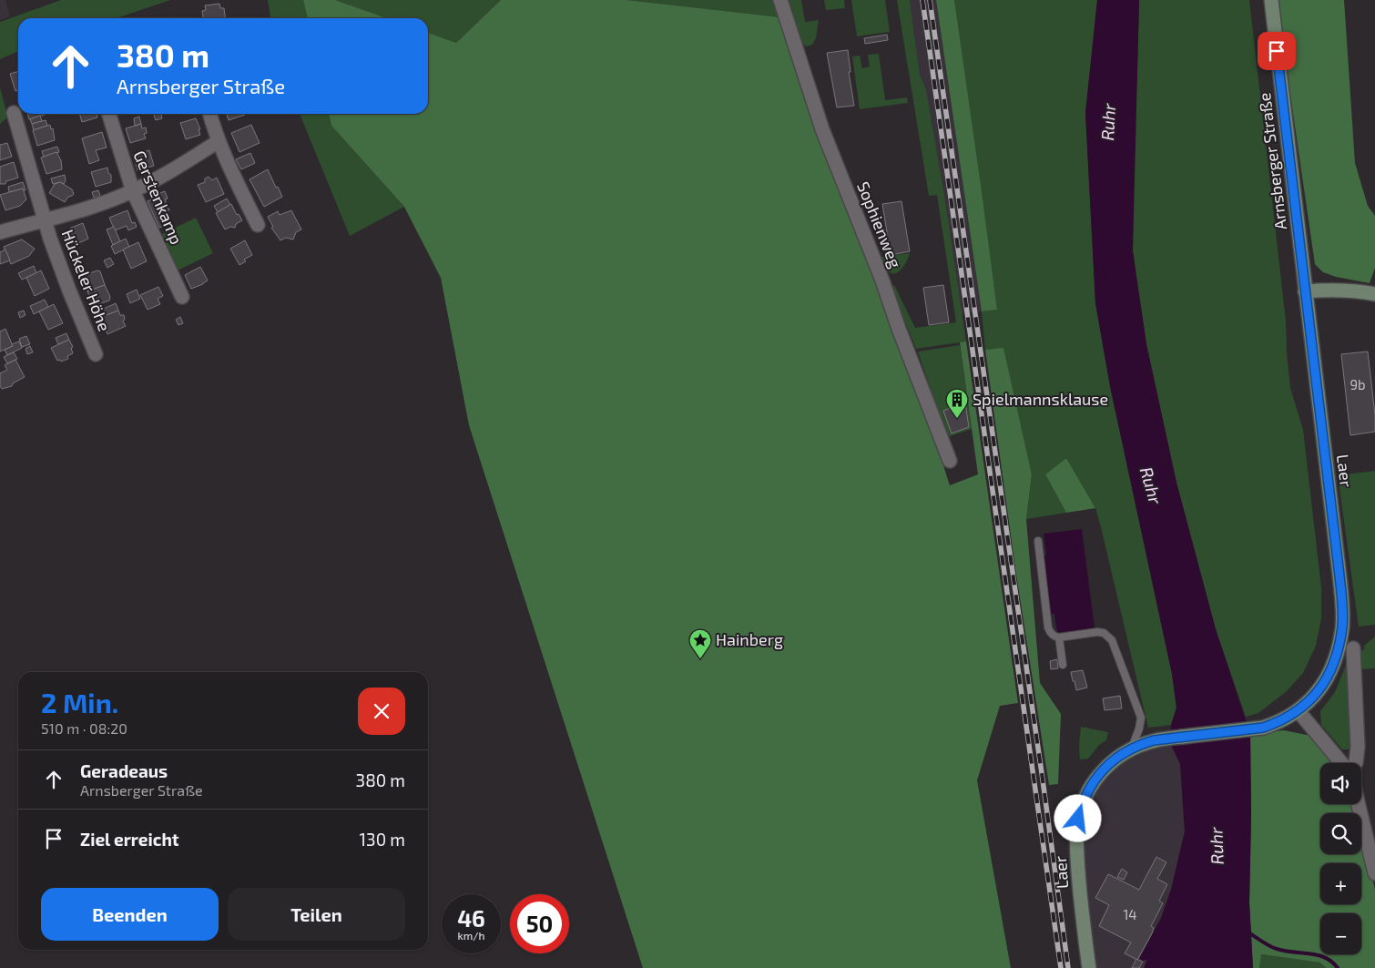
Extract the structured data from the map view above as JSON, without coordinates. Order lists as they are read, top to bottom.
{
  "streets": {
    "main road": ["Arnsberger Straße", "Laer"],
    "street": ["Gerstenkamp", "Sophienweg", "Hückeler Höhe"]
  },
  "crossings": [
    ["Arnsberger Straße", "Laer"],
    ["Gerstenkamp", "Hückeler Höhe"]
  ],
  "water": ["Ruhr"],
  "places": {
    "building": ["Spielmannsklause"],
    "place": ["Hainberg"]
  },
  "house_numbers": ["9b", "14"],
  "page": {
    "turn": ["380 m", "Arnsberger Straße"],
    "heading": ["2 Min.", "510 m · 08:20"],
    "list": [
      {
        "name": "Geradeaus",
        "note": "Arnsberger Straße",
        "value": "380 m"
      },
      {
        "name": "Ziel erreicht",
        "value": "130 m"
      }
    ],
    "map_buttons": ["+", "−"],
    "buttons": ["Beenden", "Teilen"],
    "speed": "46 km/h",
    "limit": "50"
  }
}
